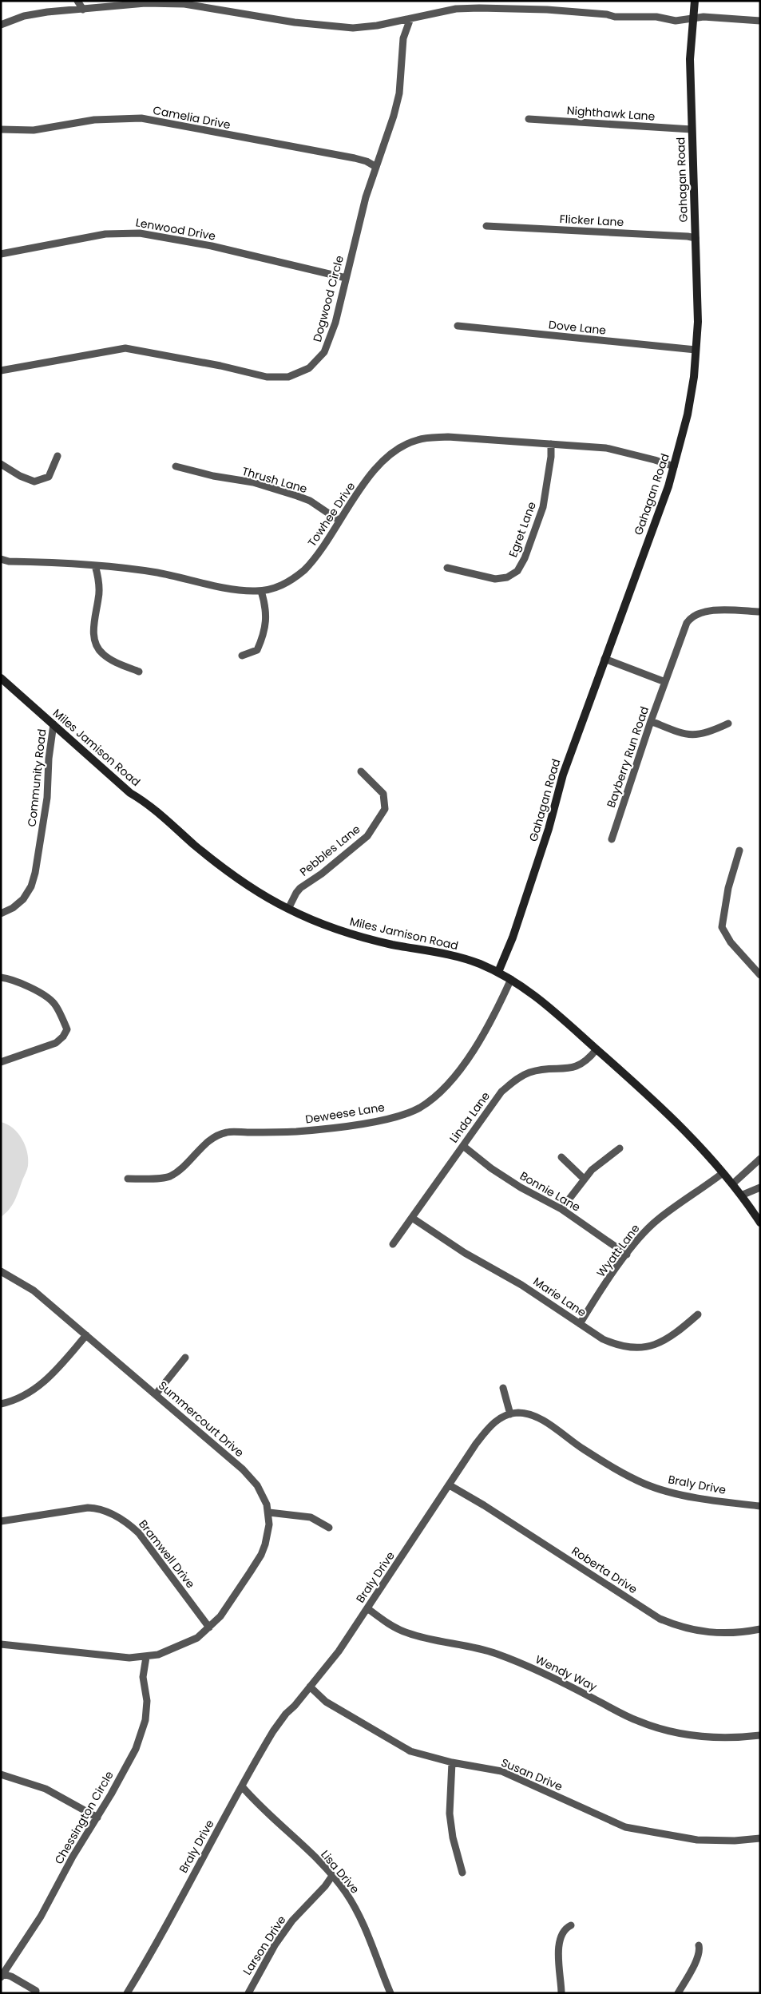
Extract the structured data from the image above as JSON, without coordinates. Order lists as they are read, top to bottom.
{
  "streets": {
    "street": [
      "Nighthawk Lane",
      "Camelia Drive",
      "Gahagan Road",
      "Flicker Lane",
      "Lenwood Drive",
      "Dogwood Circle",
      "Dove Lane",
      "Thrush Lane",
      "Towhee Drive",
      "Egret Lane",
      "Miles Jamison Road",
      "Bayberry Run Road",
      "Community Road",
      "Pebbles Lane",
      "Deweese Lane",
      "Linda Lane",
      "Bonnie Lane",
      "Wyatt Lane",
      "Marie Lane",
      "Summercourt Drive",
      "Braly Drive",
      "Bramwell Drive",
      "Roberta Drive",
      "Wendy Way",
      "Susan Drive",
      "Chessington Circle",
      "Lisa Drive",
      "Larson Drive"
    ]
  },
  "crossings": [
    ["Nighthawk Lane", "Gahagan Road"],
    ["Camelia Drive", "Dogwood Circle"],
    ["Gahagan Road", "Flicker Lane"],
    ["Gahagan Road", "Dove Lane"],
    ["Gahagan Road", "Towhee Drive"],
    ["Gahagan Road", "Miles Jamison Road"],
    ["Lenwood Drive", "Dogwood Circle"],
    ["Thrush Lane", "Towhee Drive"],
    ["Towhee Drive", "Egret Lane"],
    ["Miles Jamison Road", "Community Road"],
    ["Miles Jamison Road", "Pebbles Lane"],
    ["Miles Jamison Road", "Deweese Lane"],
    ["Miles Jamison Road", "Linda Lane"],
    ["Miles Jamison Road", "Wyatt Lane"],
    ["Linda Lane", "Bonnie Lane"],
    ["Linda Lane", "Marie Lane"],
    ["Bonnie Lane", "Wyatt Lane"],
    ["Wyatt Lane", "Marie Lane"],
    ["Summercourt Drive", "Bramwell Drive"],
    ["Braly Drive", "Roberta Drive"],
    ["Braly Drive", "Wendy Way"],
    ["Braly Drive", "Susan Drive"],
    ["Braly Drive", "Lisa Drive"],
    ["Lisa Drive", "Larson Drive"]
  ]
}
